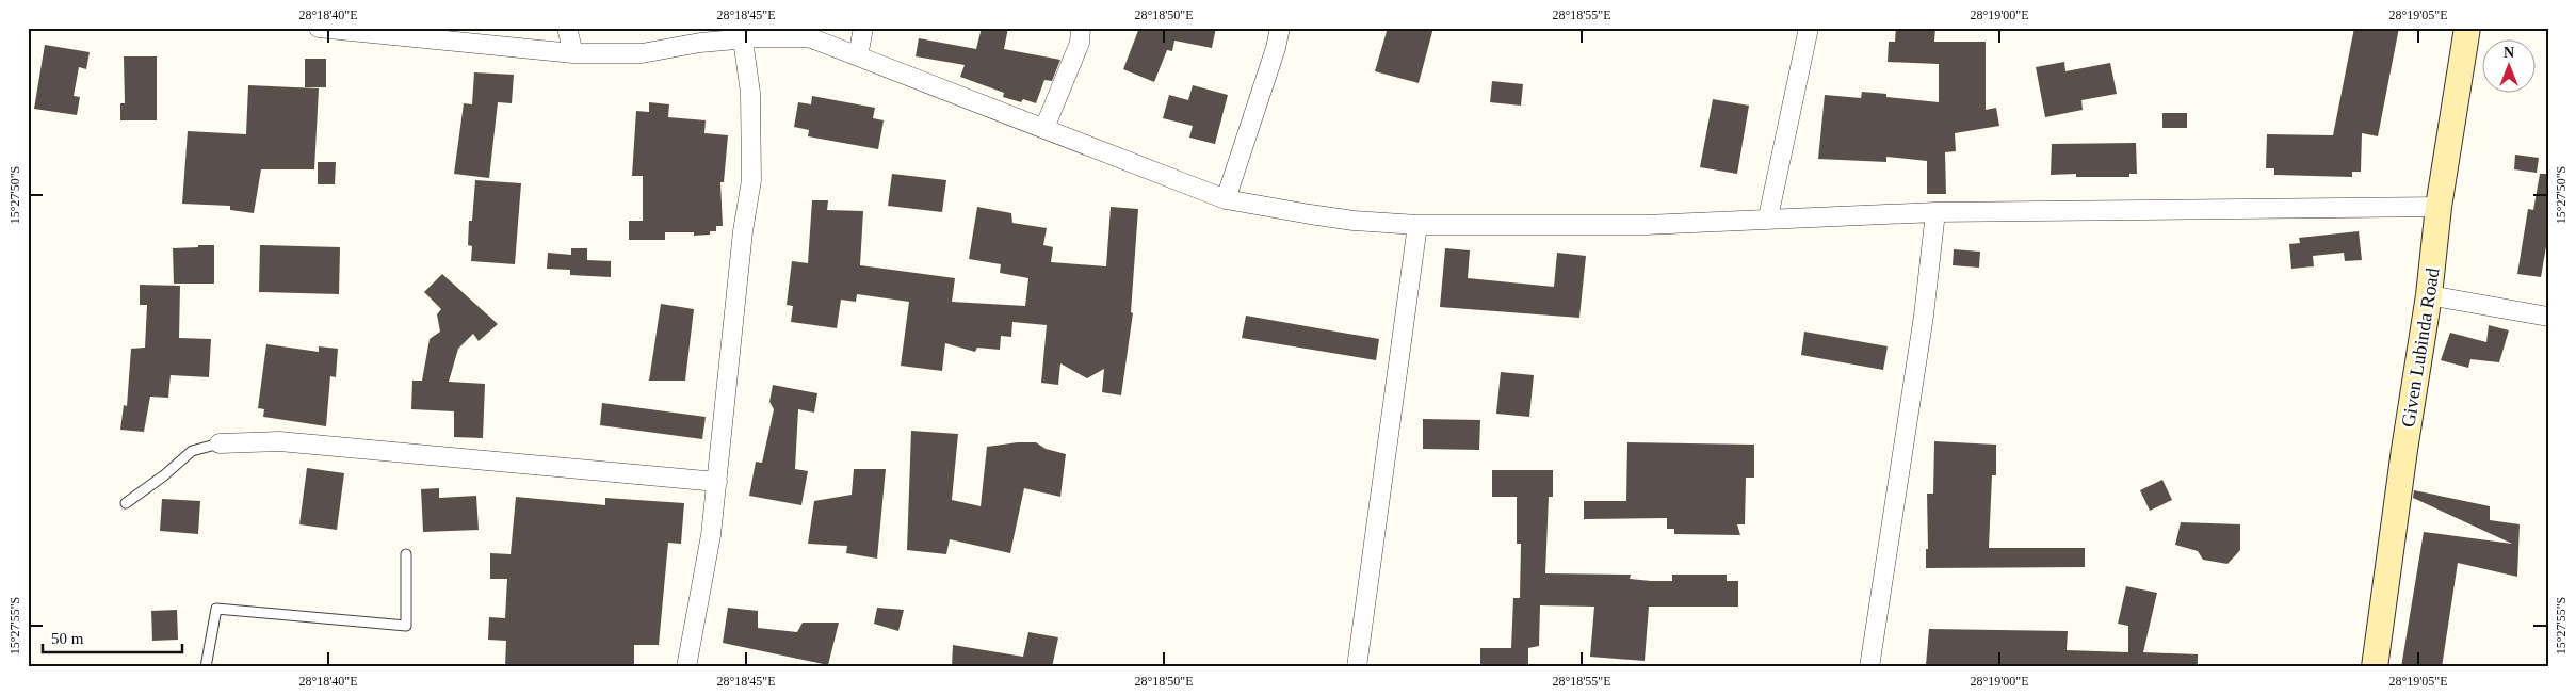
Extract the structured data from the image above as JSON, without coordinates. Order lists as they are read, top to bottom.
{
  "streets": {
    "street": ["Given Lubinda Road"]
  },
  "scale_bar": "50 m",
  "north": "top",
  "coordinates": [
    "28°18'40\"E",
    "28°18'45\"E",
    "28°18'50\"E",
    "28°18'55\"E",
    "28°19'00\"E",
    "28°19'05\"E",
    "15°27'50\"S",
    "15°27'55\"S"
  ]
}
